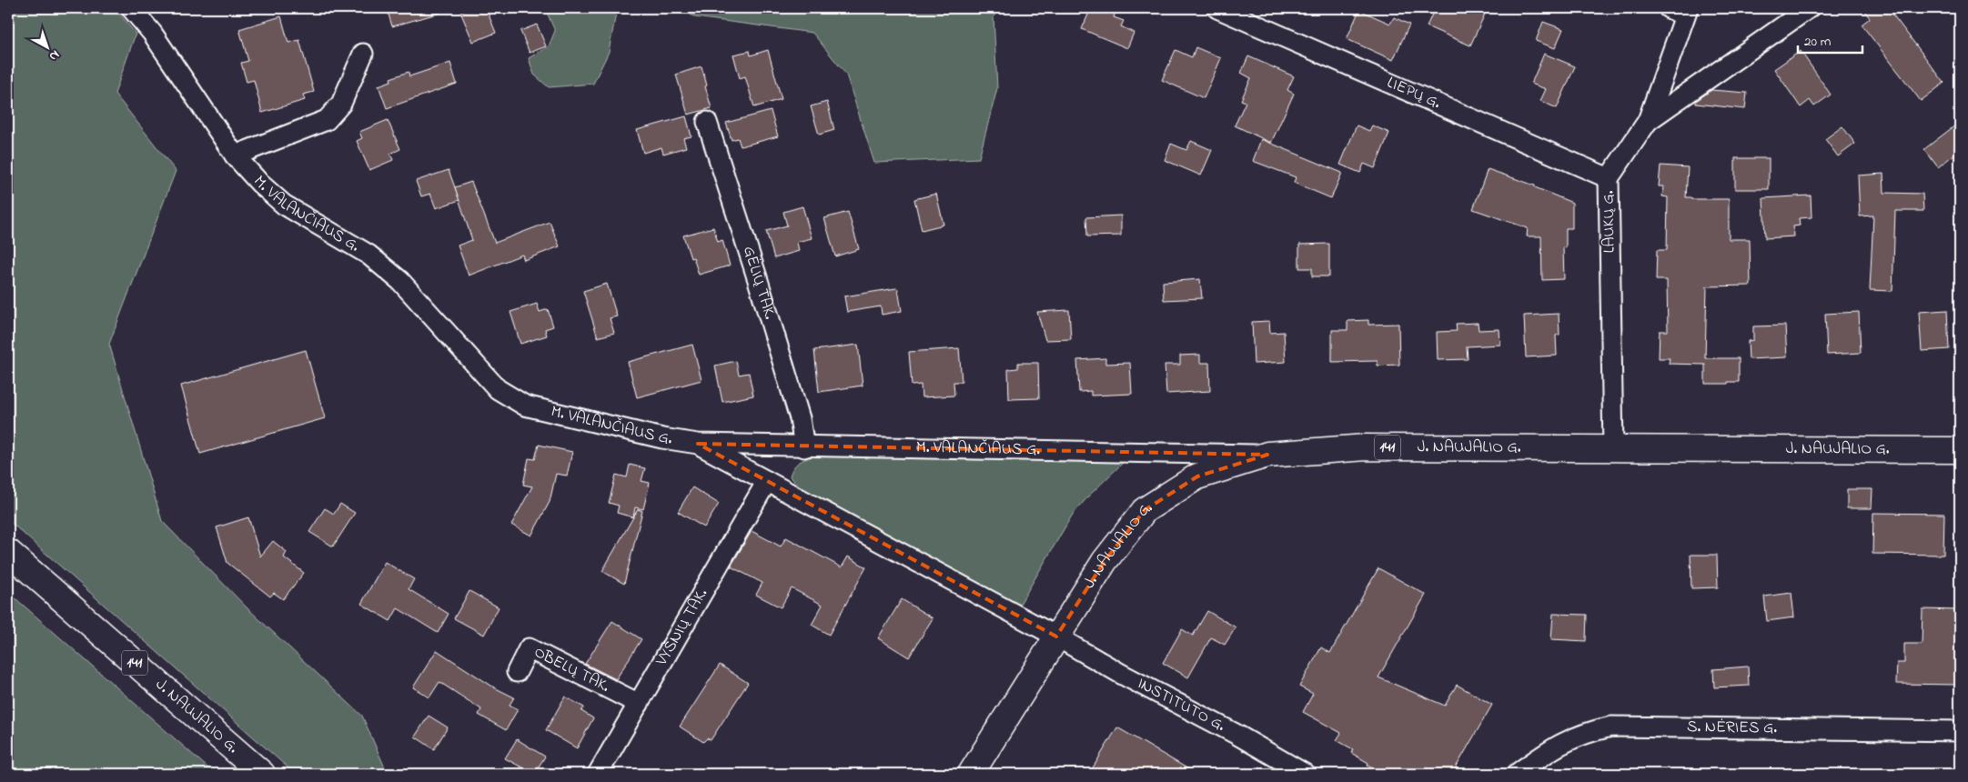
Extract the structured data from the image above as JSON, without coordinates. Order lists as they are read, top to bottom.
{
  "streets": {
    "main road": ["141", "J. NAUJALIO G."],
    "street": [
      "LIEPŲ G.",
      "M. VALANČIAUS G.",
      "LAUKŲ G.",
      "GĖLIŲ TAK.",
      "VYŠNIŲ TAK.",
      "OBELŲ TAK.",
      "INSTITUTO G.",
      "S. NĖRIES G."
    ]
  },
  "crossings": [
    ["LIEPŲ G.", "LAUKŲ G."],
    ["M. VALANČIAUS G.", "GĖLIŲ TAK."],
    ["M. VALANČIAUS G.", "J. NAUJALIO G."],
    ["M. VALANČIAUS G.", "INSTITUTO G."],
    ["LAUKŲ G.", "J. NAUJALIO G."],
    ["J. NAUJALIO G.", "INSTITUTO G."],
    ["VYŠNIŲ TAK.", "OBELŲ TAK."],
    ["VYŠNIŲ TAK.", "INSTITUTO G."]
  ],
  "scale_bar": "20 m",
  "north": "bottom right"
}
